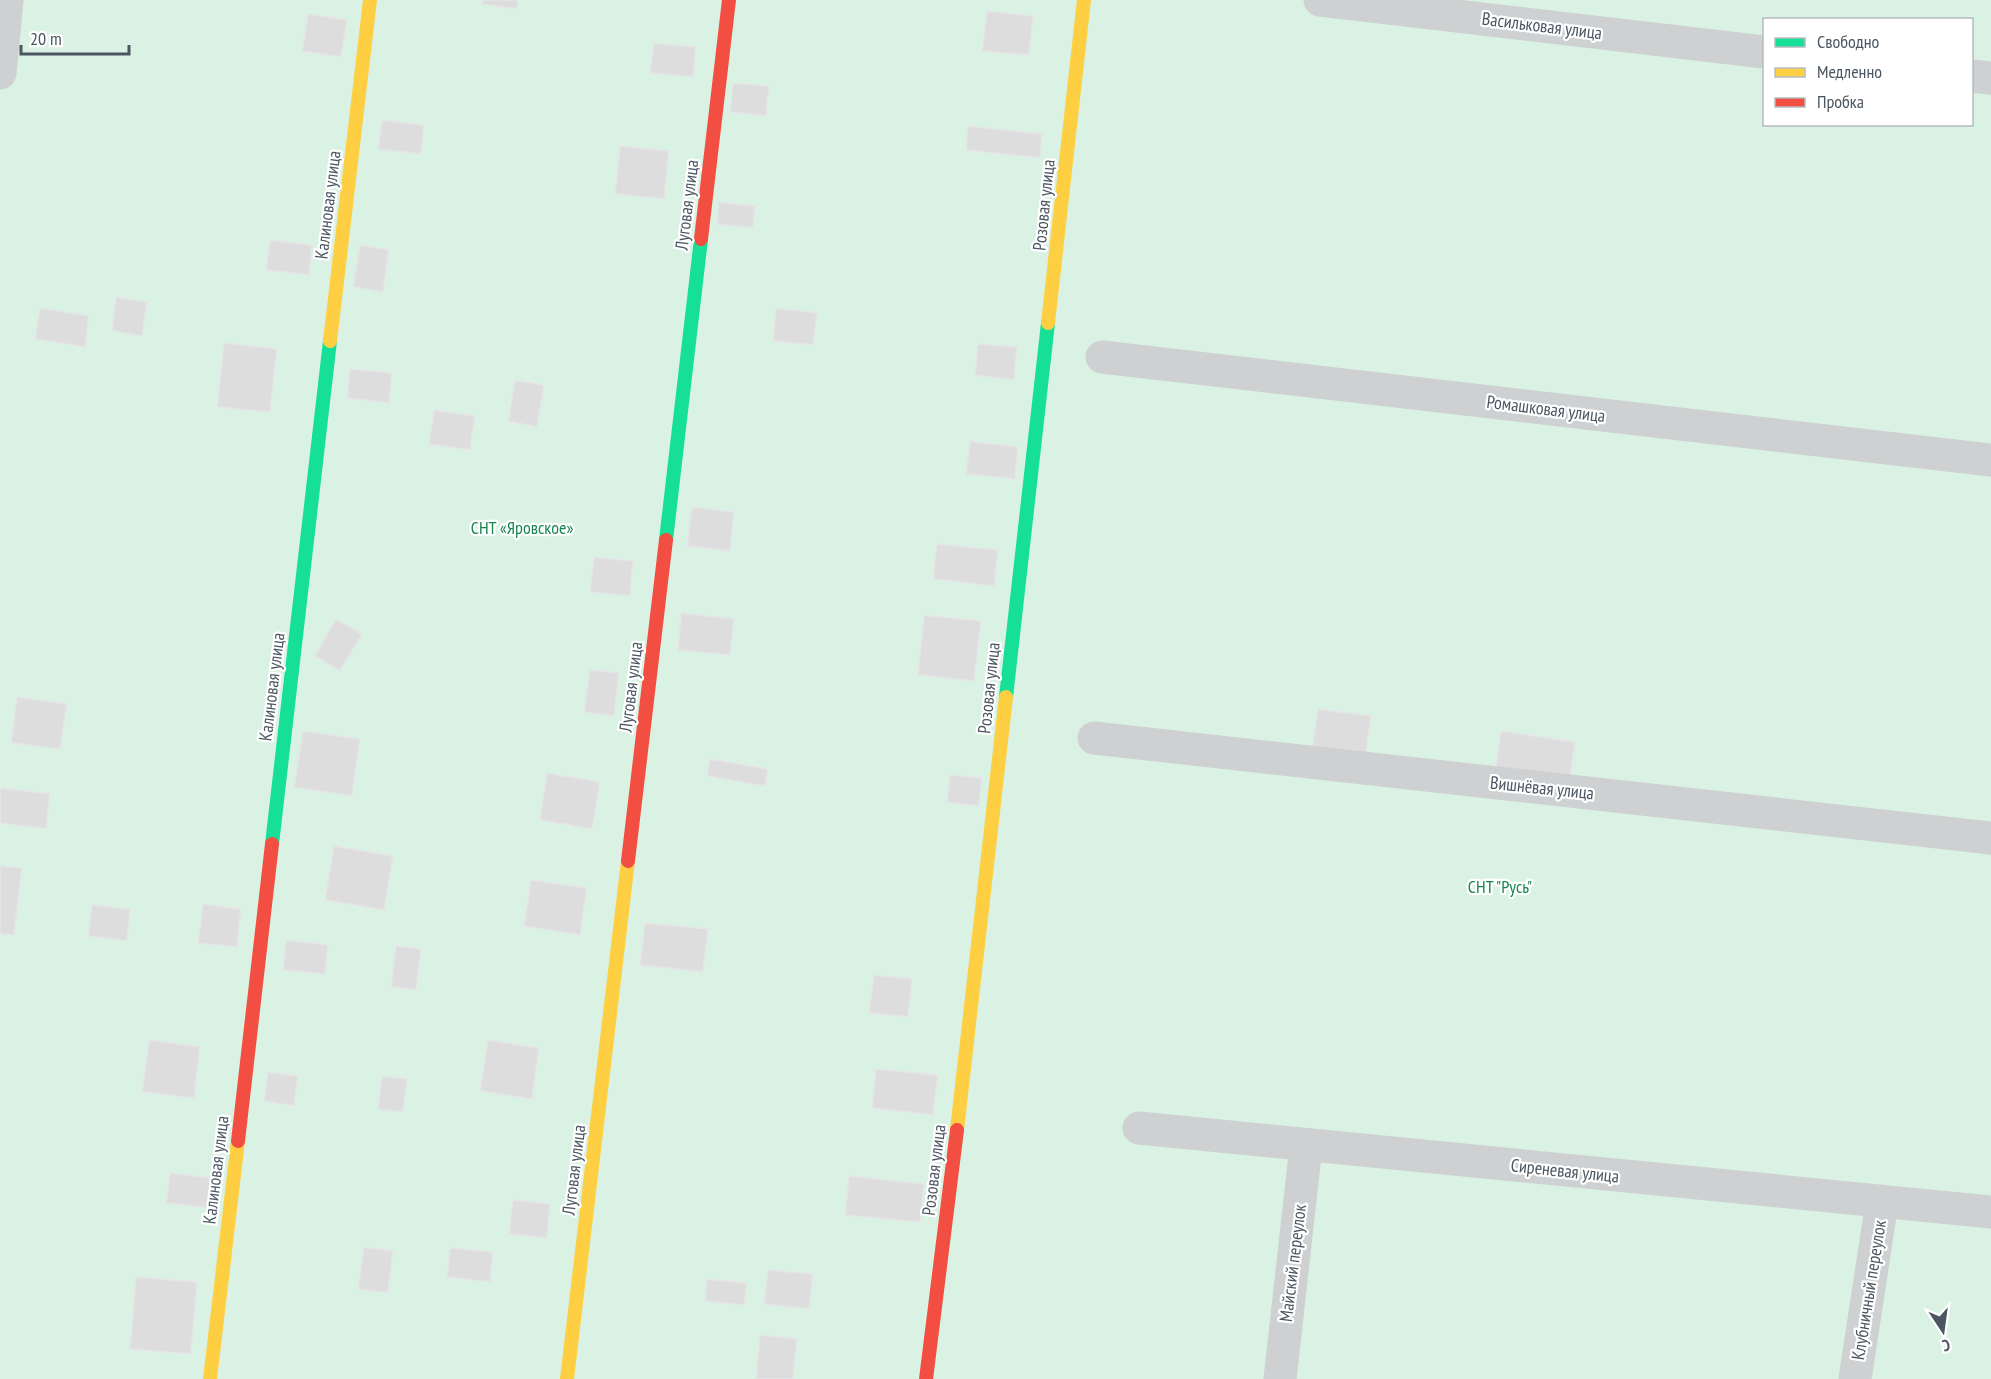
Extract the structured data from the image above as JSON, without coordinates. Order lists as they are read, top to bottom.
{
  "streets": {
    "street": [
      "Васильковая улица",
      "Калиновая улица",
      "Луговая улица",
      "Розовая улица",
      "Ромашковая улица",
      "Вишнёвая улица",
      "Сиреневая улица",
      "Майский переулок",
      "Клубничный переулок"
    ]
  },
  "crossings": [
    ["Сиреневая улица", "Майский переулок"],
    ["Сиреневая улица", "Клубничный переулок"]
  ],
  "parks": ["СНТ «Яровское»", "СНТ \"Русь\""],
  "legend": ["Свободно", "Медленно", "Пробка"],
  "scale_bar": "20 m",
  "north": "bottom"
}
